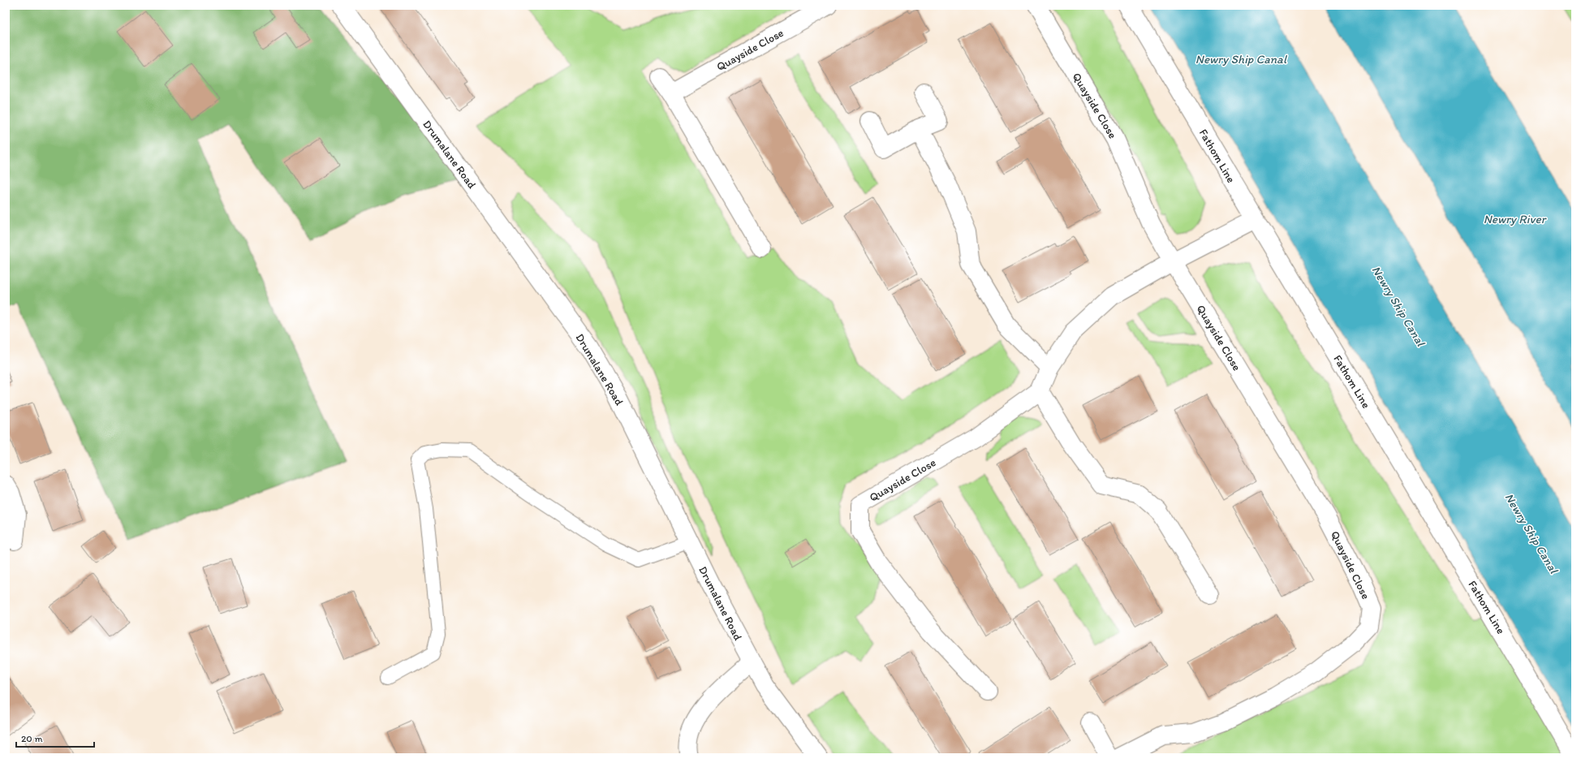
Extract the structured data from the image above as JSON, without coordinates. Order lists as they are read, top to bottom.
{
  "streets": {
    "street": ["Quayside Close", "Drumalane Road", "Fathom Line"]
  },
  "water": ["Newry Ship Canal", "Newry River"],
  "scale_bar": "20 m"
}
